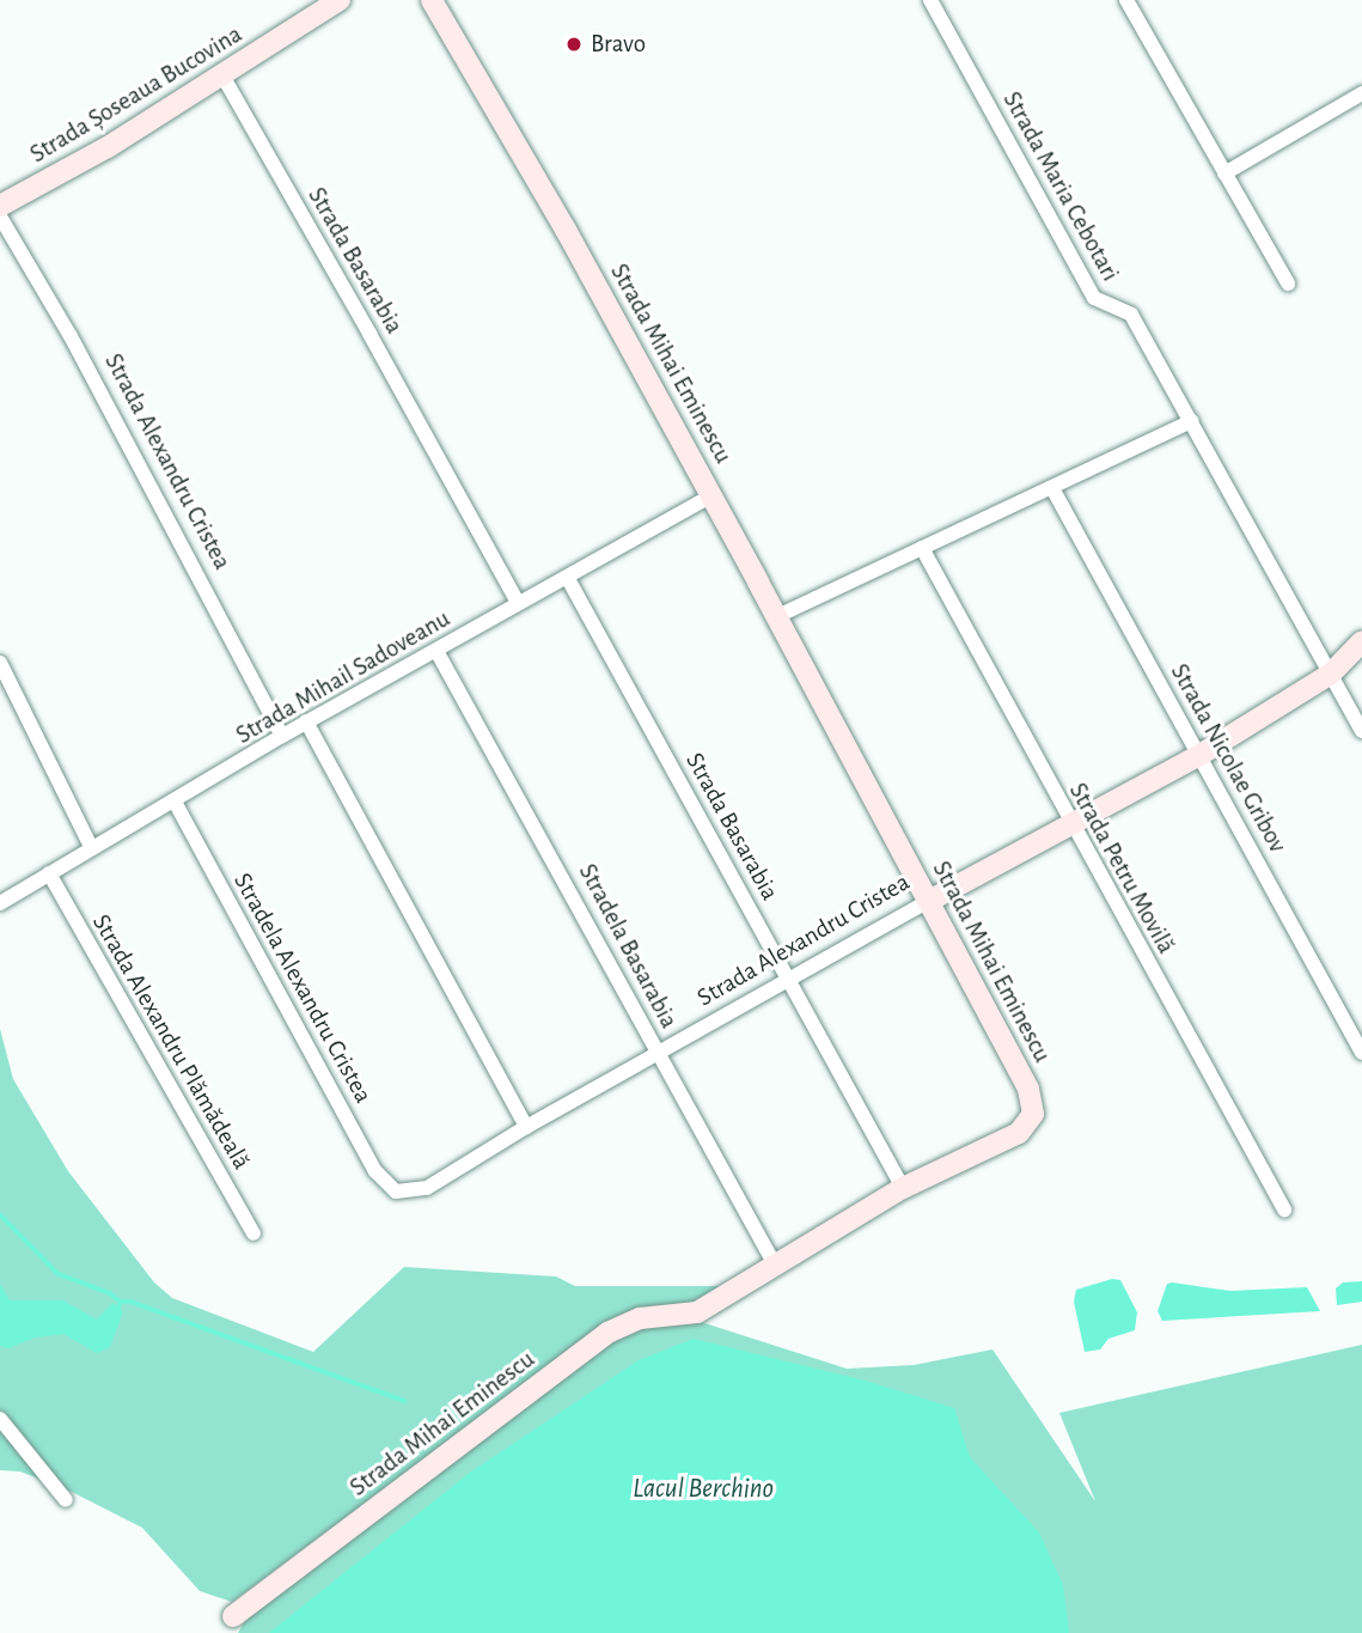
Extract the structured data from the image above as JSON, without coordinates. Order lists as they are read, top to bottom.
{
  "streets": {
    "street": [
      "Strada Șoseaua Bucovina",
      "Strada Maria Cebotari",
      "Strada Basarabia",
      "Strada Mihai Eminescu",
      "Strada Alexandru Cristea",
      "Strada Mihail Sadoveanu",
      "Strada Nicolae Gribov",
      "Strada Petru Movilă",
      "Stradela Basarabia",
      "Stradela Alexandru Cristea",
      "Strada Alexandru Plămădeală"
    ]
  },
  "crossings": [
    ["Strada Șoseaua Bucovina", "Strada Basarabia"],
    ["Strada Maria Cebotari", "Strada Alexandru Cristea"],
    ["Strada Basarabia", "Strada Mihai Eminescu"],
    ["Strada Basarabia", "Strada Alexandru Cristea"],
    ["Strada Basarabia", "Strada Mihail Sadoveanu"],
    ["Strada Mihai Eminescu", "Strada Alexandru Cristea"],
    ["Strada Mihai Eminescu", "Strada Mihail Sadoveanu"],
    ["Strada Mihai Eminescu", "Stradela Basarabia"],
    ["Strada Alexandru Cristea", "Strada Mihail Sadoveanu"],
    ["Strada Alexandru Cristea", "Strada Nicolae Gribov"],
    ["Strada Alexandru Cristea", "Strada Petru Movilă"],
    ["Strada Alexandru Cristea", "Stradela Basarabia"],
    ["Strada Alexandru Cristea", "Stradela Alexandru Cristea"],
    ["Strada Mihail Sadoveanu", "Stradela Basarabia"],
    ["Strada Mihail Sadoveanu", "Stradela Alexandru Cristea"],
    ["Strada Mihail Sadoveanu", "Strada Alexandru Plămădeală"]
  ],
  "water": ["Lacul Berchino"],
  "places": ["Bravo"]
}
